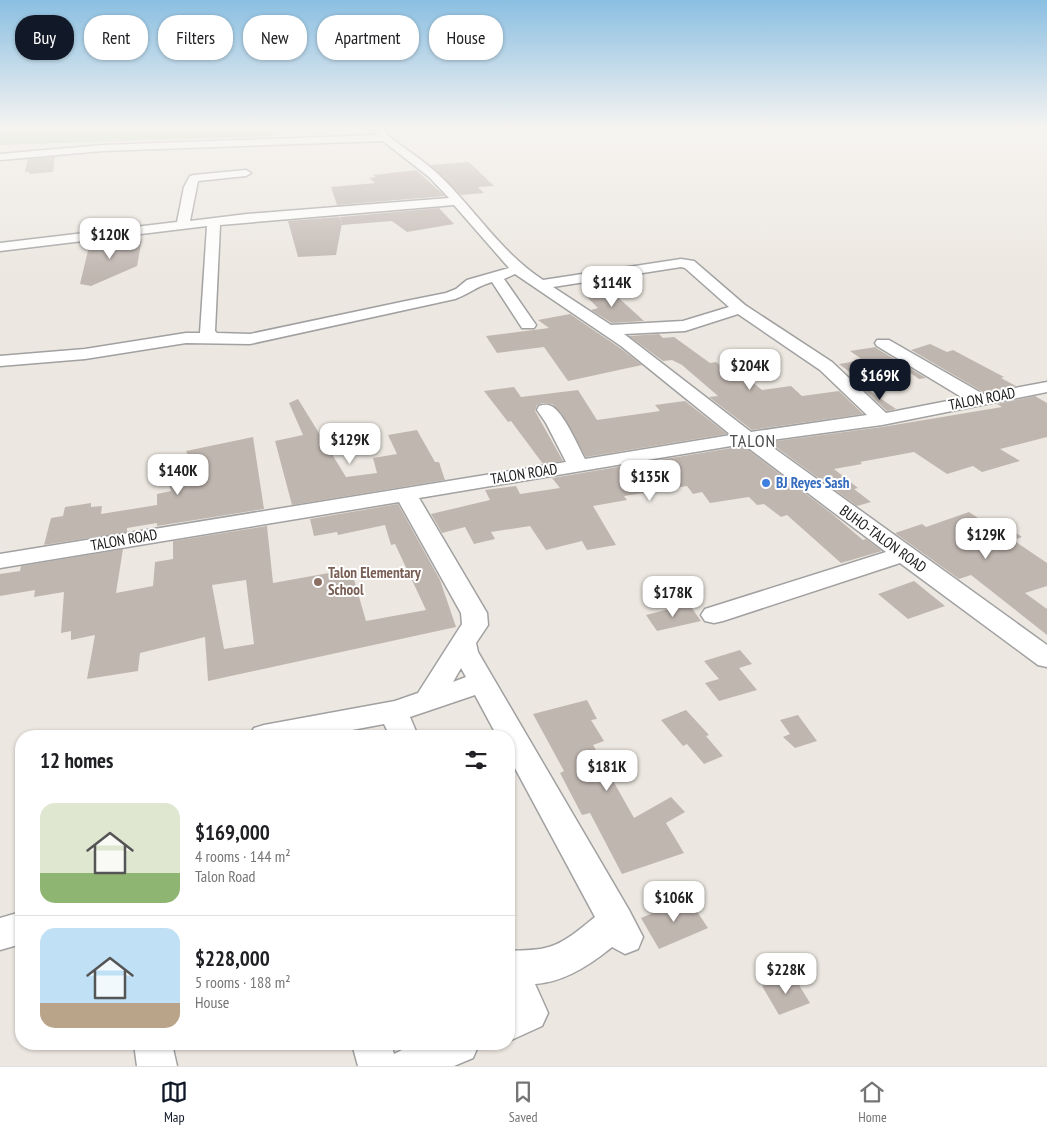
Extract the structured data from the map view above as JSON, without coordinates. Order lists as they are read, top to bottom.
{
  "streets": {
    "street": ["TALON ROAD", "BUHO-TALON ROAD"]
  },
  "crossings": [
    ["TALON ROAD", "BUHO-TALON ROAD"]
  ],
  "districts": ["TALON"],
  "places": ["BJ Reyes Sash", "Talon Elementary School"],
  "page": {
    "chip": [
      "Buy",
      "Rent",
      "Filters",
      "New",
      "Apartment",
      "House"
    ],
    "price": [
      "$120K",
      "$114K",
      "$204K",
      "$169K",
      "$129K",
      "$140K",
      "$135K",
      "$129K",
      "$178K",
      "$181K",
      "$106K",
      "$228K"
    ],
    "heading": "12 homes",
    "list": [
      {
        "name": "$169,000",
        "note": "4 rooms · 144 m² · Talon Road"
      },
      {
        "name": "$228,000",
        "note": "5 rooms · 188 m² · House"
      }
    ],
    "tabs": ["Map", "Saved", "Home"]
  }
}
